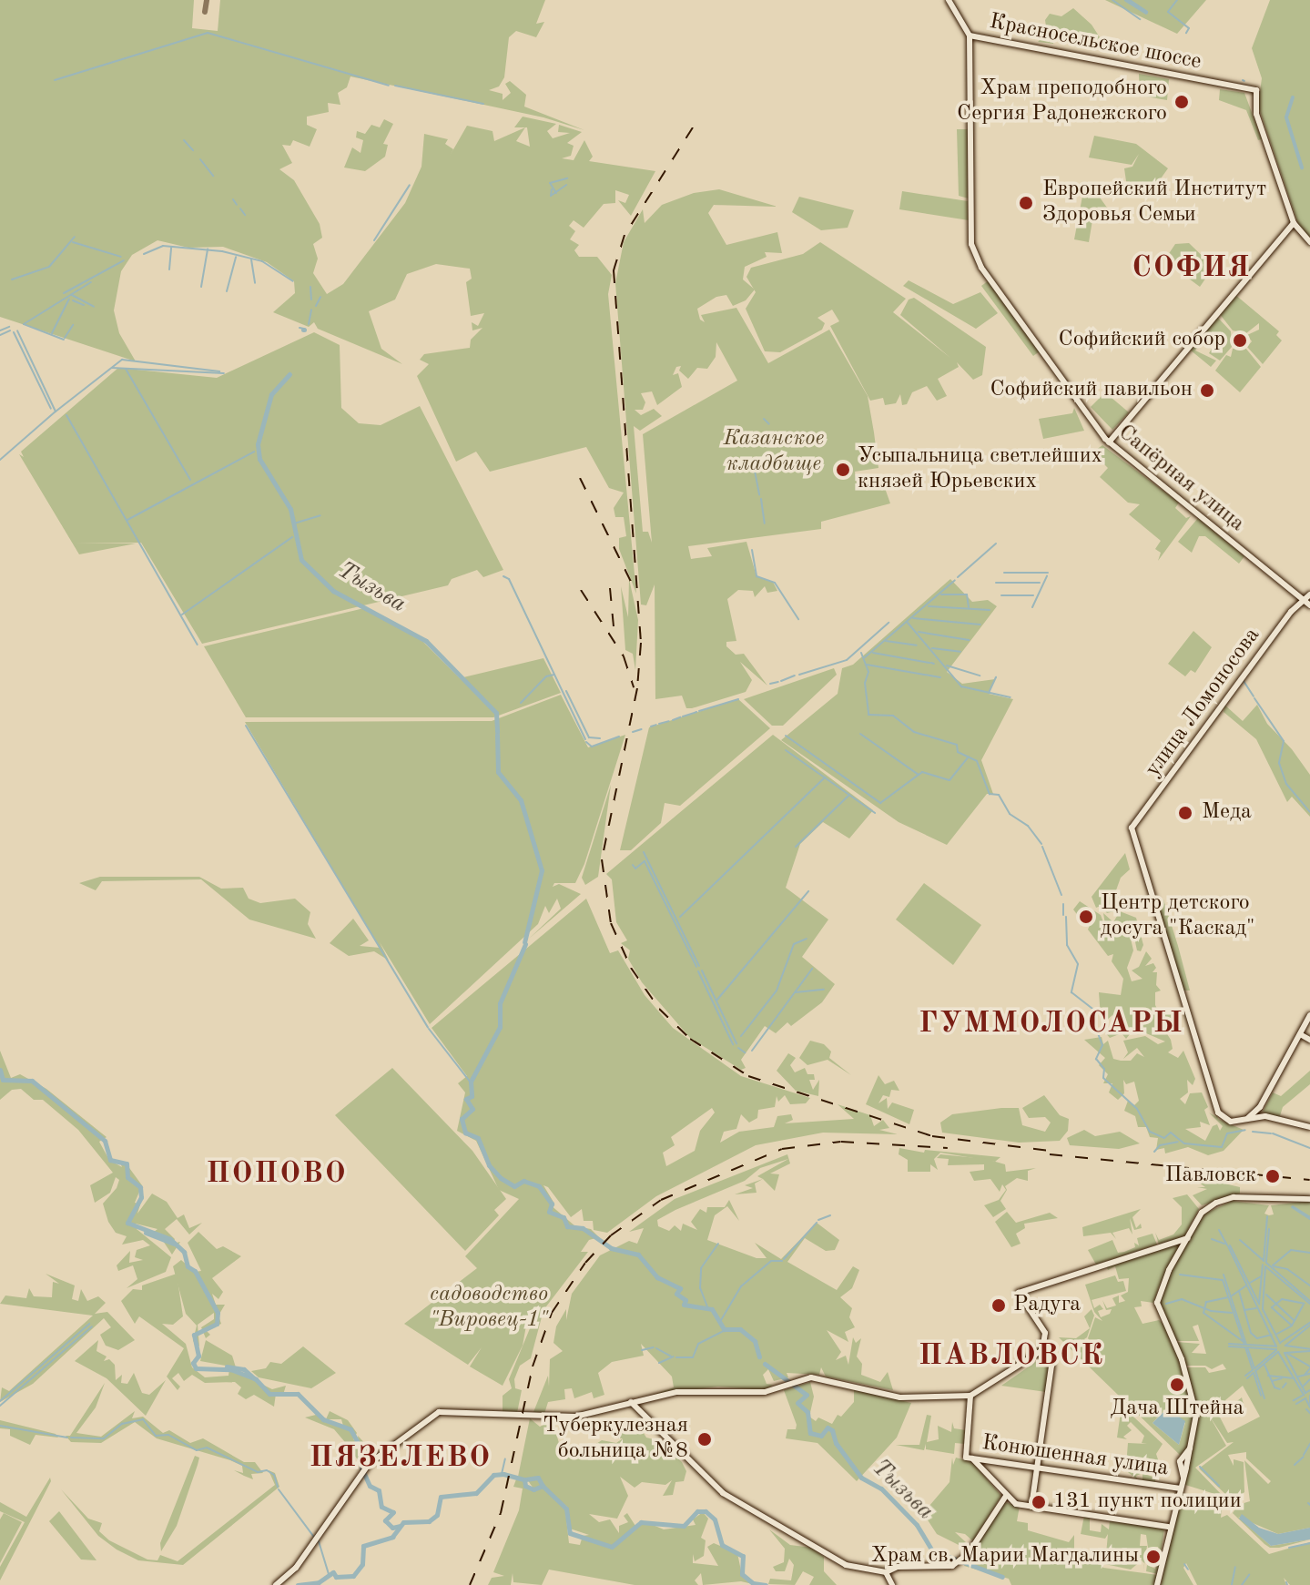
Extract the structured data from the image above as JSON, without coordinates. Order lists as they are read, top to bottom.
{
  "streets": {
    "street": [
      "Красносельское шоссе",
      "Сапёрная улица",
      "улица Ломоносова",
      "Конюшенная улица"
    ]
  },
  "crossings": [
    ["Красносельское шоссе", "Сапёрная улица"],
    ["Сапёрная улица", "улица Ломоносова"]
  ],
  "districts": [
    "СОФИЯ",
    "ГУММОЛОСАРЫ",
    "ПОПОВО",
    "ПАВЛОВСК",
    "ПЯЗЕЛЕВО"
  ],
  "water": ["Тызьва"],
  "parks": ["Казанское кладбище", "садоводство \"Вировец-1\""],
  "places": [
    "Храм преподобного Сергия Радонежского",
    "Европейский Институт Здоровья Семьи",
    "Софийский собор",
    "Софийский павильон",
    "Усыпальница светлейших князей Юрьевских",
    "Меда",
    "Центр детского досуга \"Каскад\"",
    "Павловск",
    "Радуга",
    "Дача Штейна",
    "Туберкулезная больница №8",
    "131 пункт полиции",
    "Храм св. Марии Магдалины"
  ]
}
